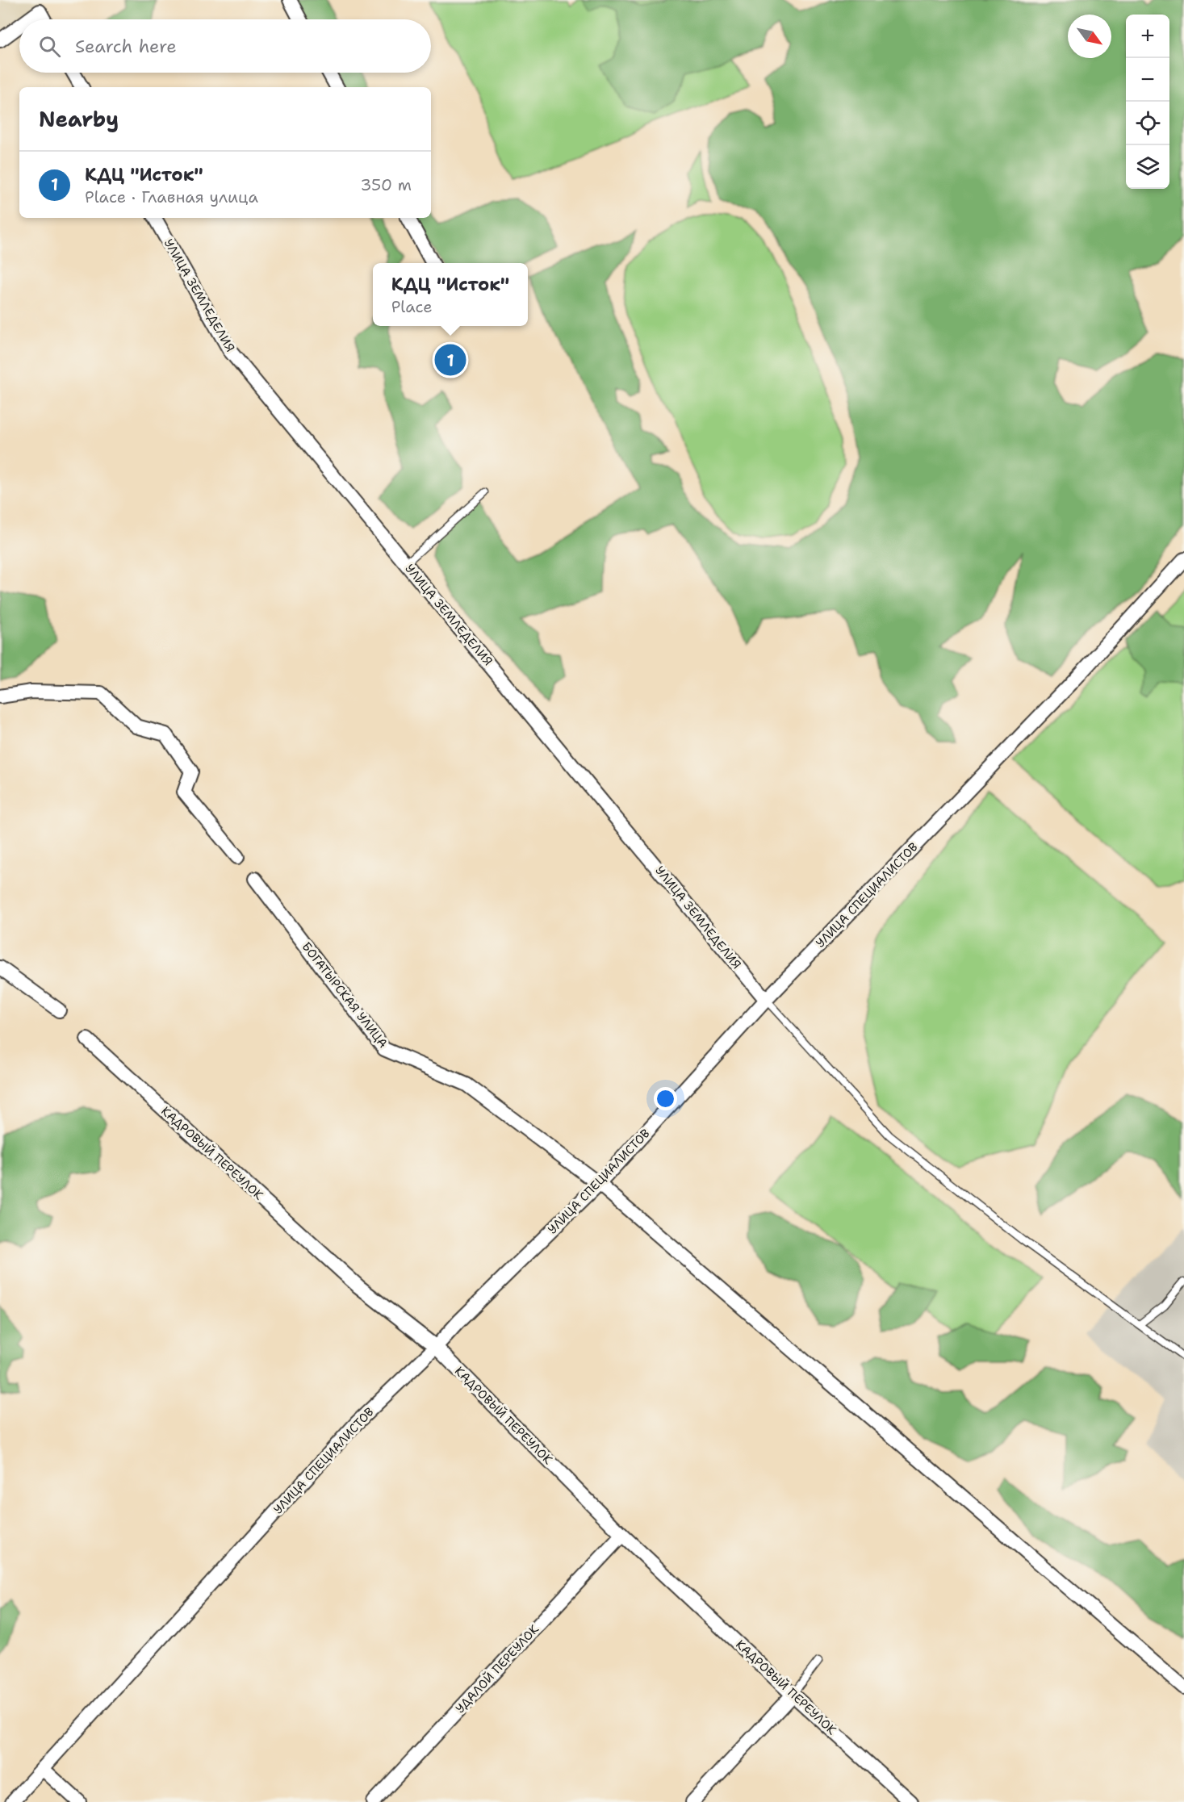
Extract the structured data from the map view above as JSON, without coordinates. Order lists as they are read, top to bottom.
{
  "streets": {
    "street": [
      "УЛИЦА ЗЕМЛЕДЕЛИЯ",
      "УЛИЦА СПЕЦИАЛИСТОВ",
      "БОГАТЫРСКАЯ УЛИЦА",
      "КАДРОВЫЙ ПЕРЕУЛОК",
      "УДАЛОЙ ПЕРЕУЛОК"
    ]
  },
  "crossings": [
    ["УЛИЦА ЗЕМЛЕДЕЛИЯ", "УЛИЦА СПЕЦИАЛИСТОВ"],
    ["УЛИЦА СПЕЦИАЛИСТОВ", "БОГАТЫРСКАЯ УЛИЦА"],
    ["УЛИЦА СПЕЦИАЛИСТОВ", "КАДРОВЫЙ ПЕРЕУЛОК"],
    ["КАДРОВЫЙ ПЕРЕУЛОК", "УДАЛОЙ ПЕРЕУЛОК"]
  ],
  "north": "bottom right",
  "page": {
    "map_buttons": ["+", "−"],
    "search": "Search here",
    "heading": "Nearby",
    "list": [
      {
        "mark": "1",
        "name": "КДЦ \"Исток\"",
        "note": "Place · Главная улица",
        "value": "350 m"
      }
    ],
    "popup": ["КДЦ \"Исток\"", "Place"],
    "pins": "1"
  }
}
